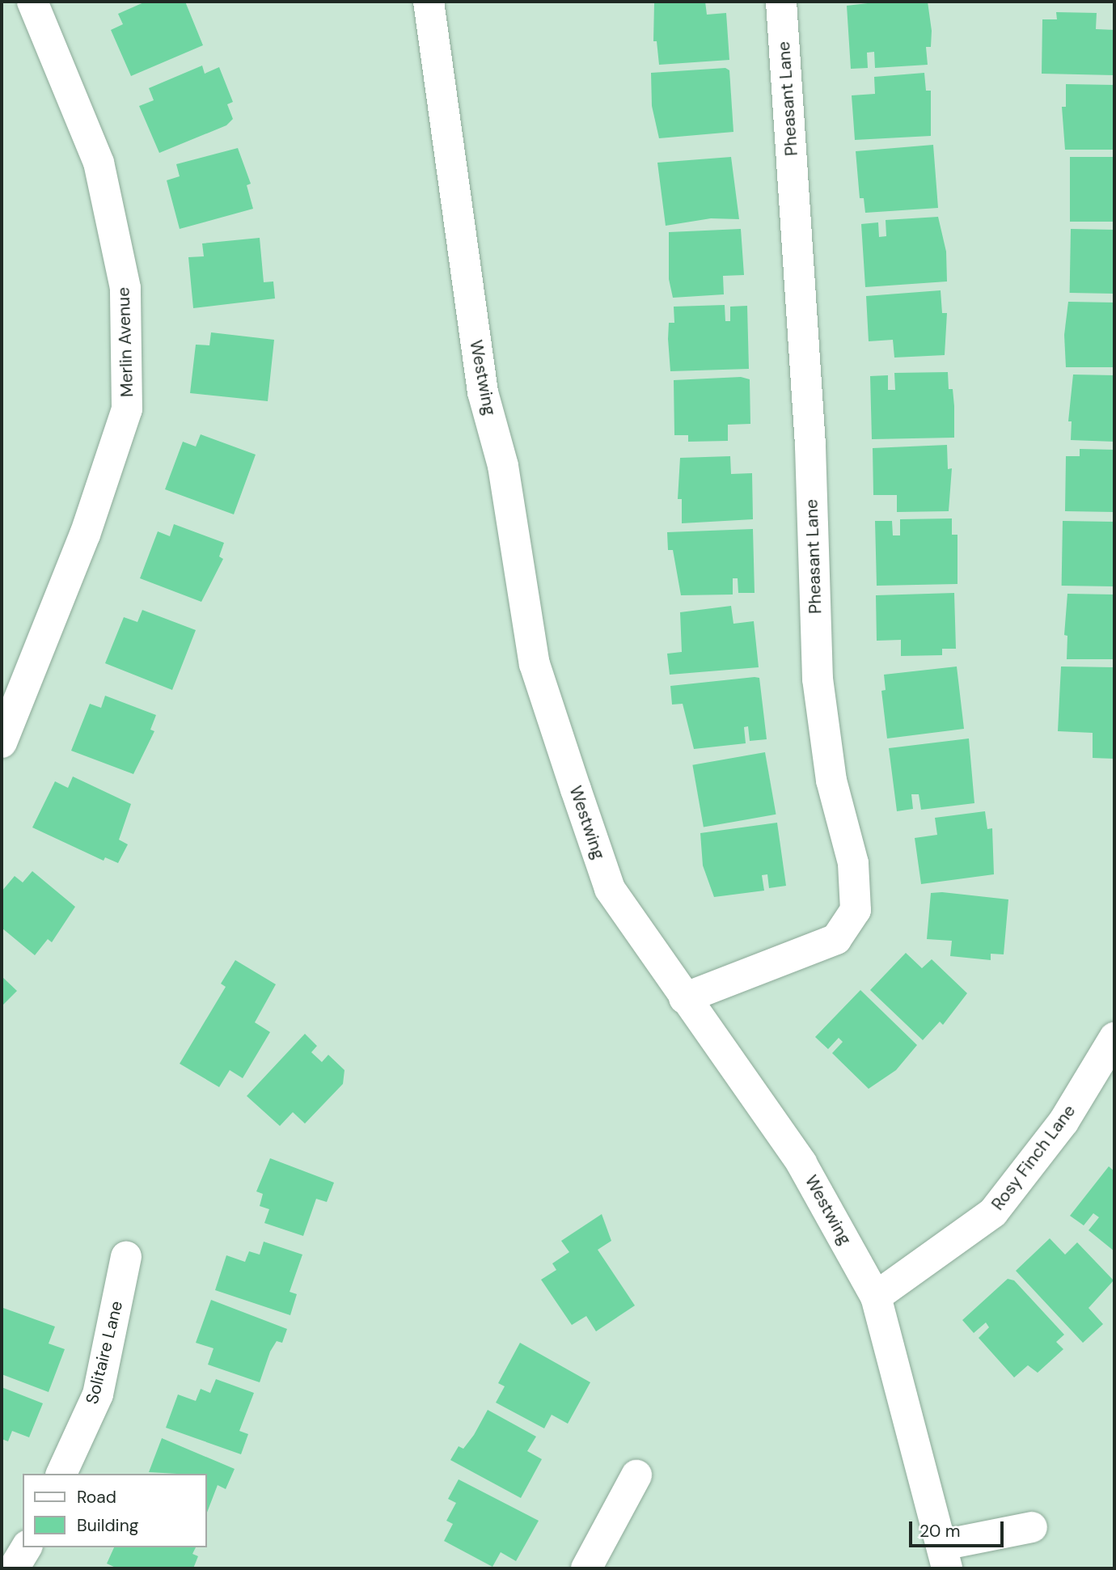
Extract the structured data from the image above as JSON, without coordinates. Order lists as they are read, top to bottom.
{
  "streets": {
    "street": [
      "Pheasant Lane",
      "Merlin Avenue",
      "Westwing",
      "Rosy Finch Lane",
      "Solitaire Lane"
    ]
  },
  "crossings": [
    ["Pheasant Lane", "Westwing"],
    ["Westwing", "Rosy Finch Lane"]
  ],
  "legend": ["Road", "Building"],
  "scale_bar": "20 m"
}
